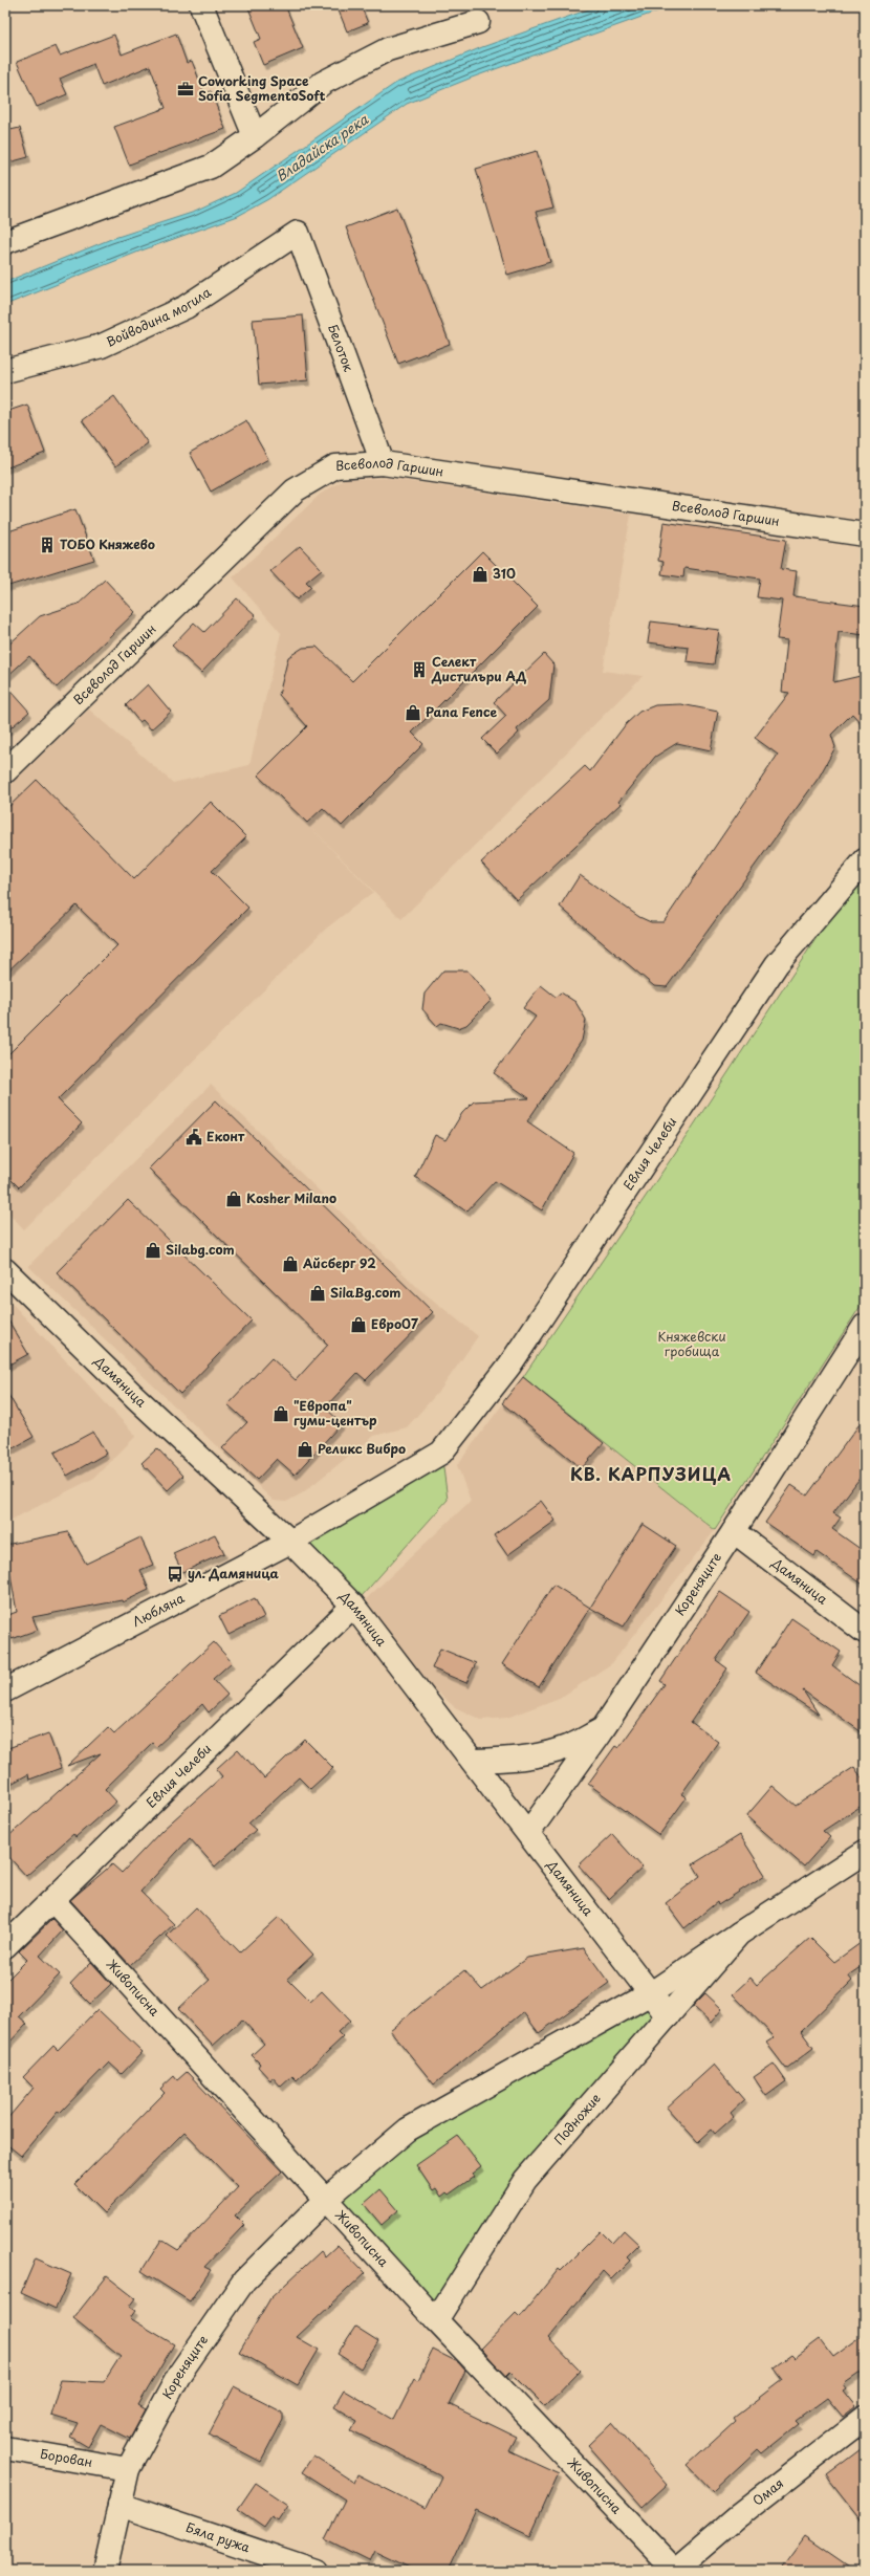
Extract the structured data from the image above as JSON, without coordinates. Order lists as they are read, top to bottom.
{
  "streets": {
    "street": [
      "Войводина могила",
      "Белоток",
      "Всеволод Гаршин",
      "Евлия Челеби",
      "Дамяница",
      "Кореняците",
      "Любляна",
      "Живописна",
      "Подножие",
      "Борован",
      "Омая",
      "Бяла ружа"
    ]
  },
  "crossings": [
    ["Войводина могила", "Белоток"],
    ["Белоток", "Всеволод Гаршин"],
    ["Евлия Челеби", "Дамяница"],
    ["Евлия Челеби", "Любляна"],
    ["Евлия Челеби", "Живописна"],
    ["Дамяница", "Кореняците"],
    ["Дамяница", "Любляна"],
    ["Дамяница", "Подножие"],
    ["Кореняците", "Живописна"],
    ["Кореняците", "Подножие"],
    ["Кореняците", "Борован"],
    ["Кореняците", "Бяла ружа"],
    ["Живописна", "Подножие"],
    ["Живописна", "Омая"]
  ],
  "districts": ["КВ. КАРПУЗИЦА"],
  "water": ["Владайска река"],
  "parks": ["Княжевски гробища"],
  "places": {
    "office": ["Coworking Space Sofia SegmentoSoft"],
    "building": ["ТОБО Княжево", "Селект Дистилъри АД"],
    "shop": [
      "310",
      "Pana Fence",
      "Kosher Milano",
      "Silabg.com",
      "Айсберг 92",
      "SilaBg.com",
      "Евро07",
      "\"Европа\" гуми-център",
      "Реликс Вибро"
    ],
    "public building": ["Еконт"],
    "bus stop": ["ул. Дамяница"]
  }
}
